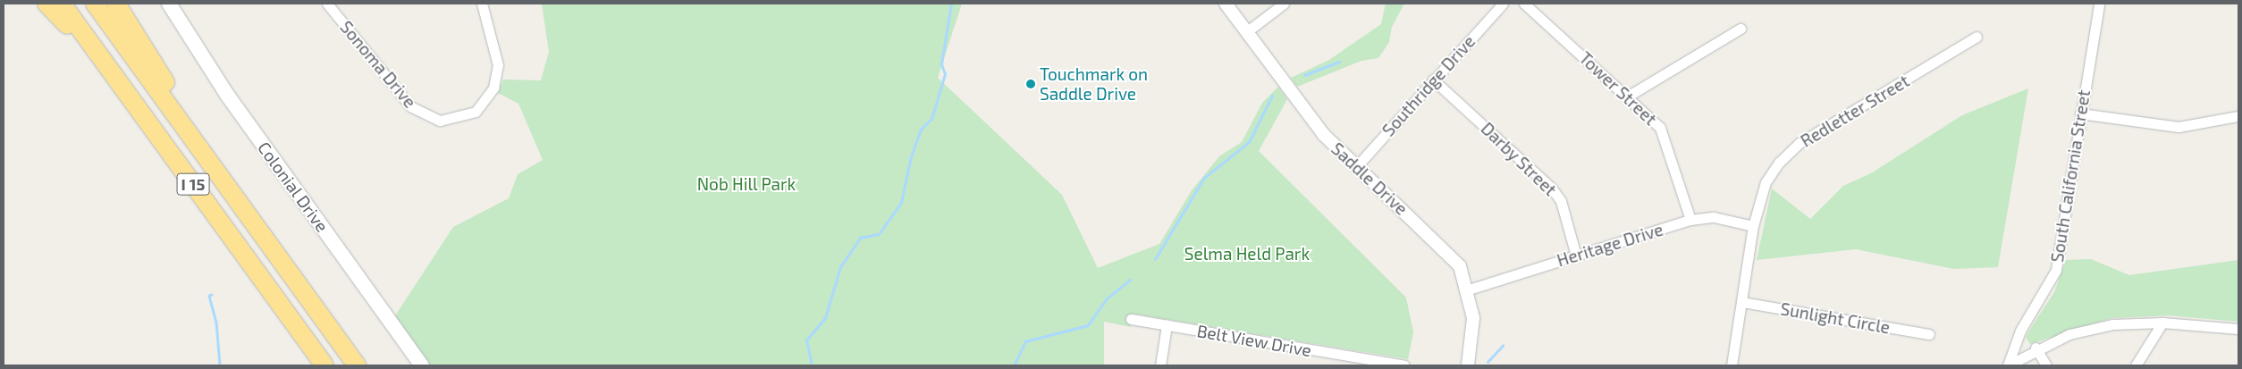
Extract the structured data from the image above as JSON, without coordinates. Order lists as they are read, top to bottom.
{
  "streets": {
    "highway": ["I 15"],
    "main road": ["Colonial Drive"],
    "street": [
      "Sonoma Drive",
      "Southridge Drive",
      "Tower Street",
      "Redletter Street",
      "Darby Street",
      "South California Street",
      "Saddle Drive",
      "Heritage Drive",
      "Sunlight Circle",
      "Belt View Drive"
    ]
  },
  "crossings": [
    ["Southridge Drive", "Darby Street"],
    ["Southridge Drive", "Saddle Drive"],
    ["Tower Street", "Heritage Drive"],
    ["Redletter Street", "Heritage Drive"],
    ["Redletter Street", "Sunlight Circle"],
    ["Darby Street", "Heritage Drive"],
    ["Saddle Drive", "Heritage Drive"]
  ],
  "parks": ["Nob Hill Park", "Selma Held Park"],
  "places": ["Touchmark on Saddle Drive"]
}
